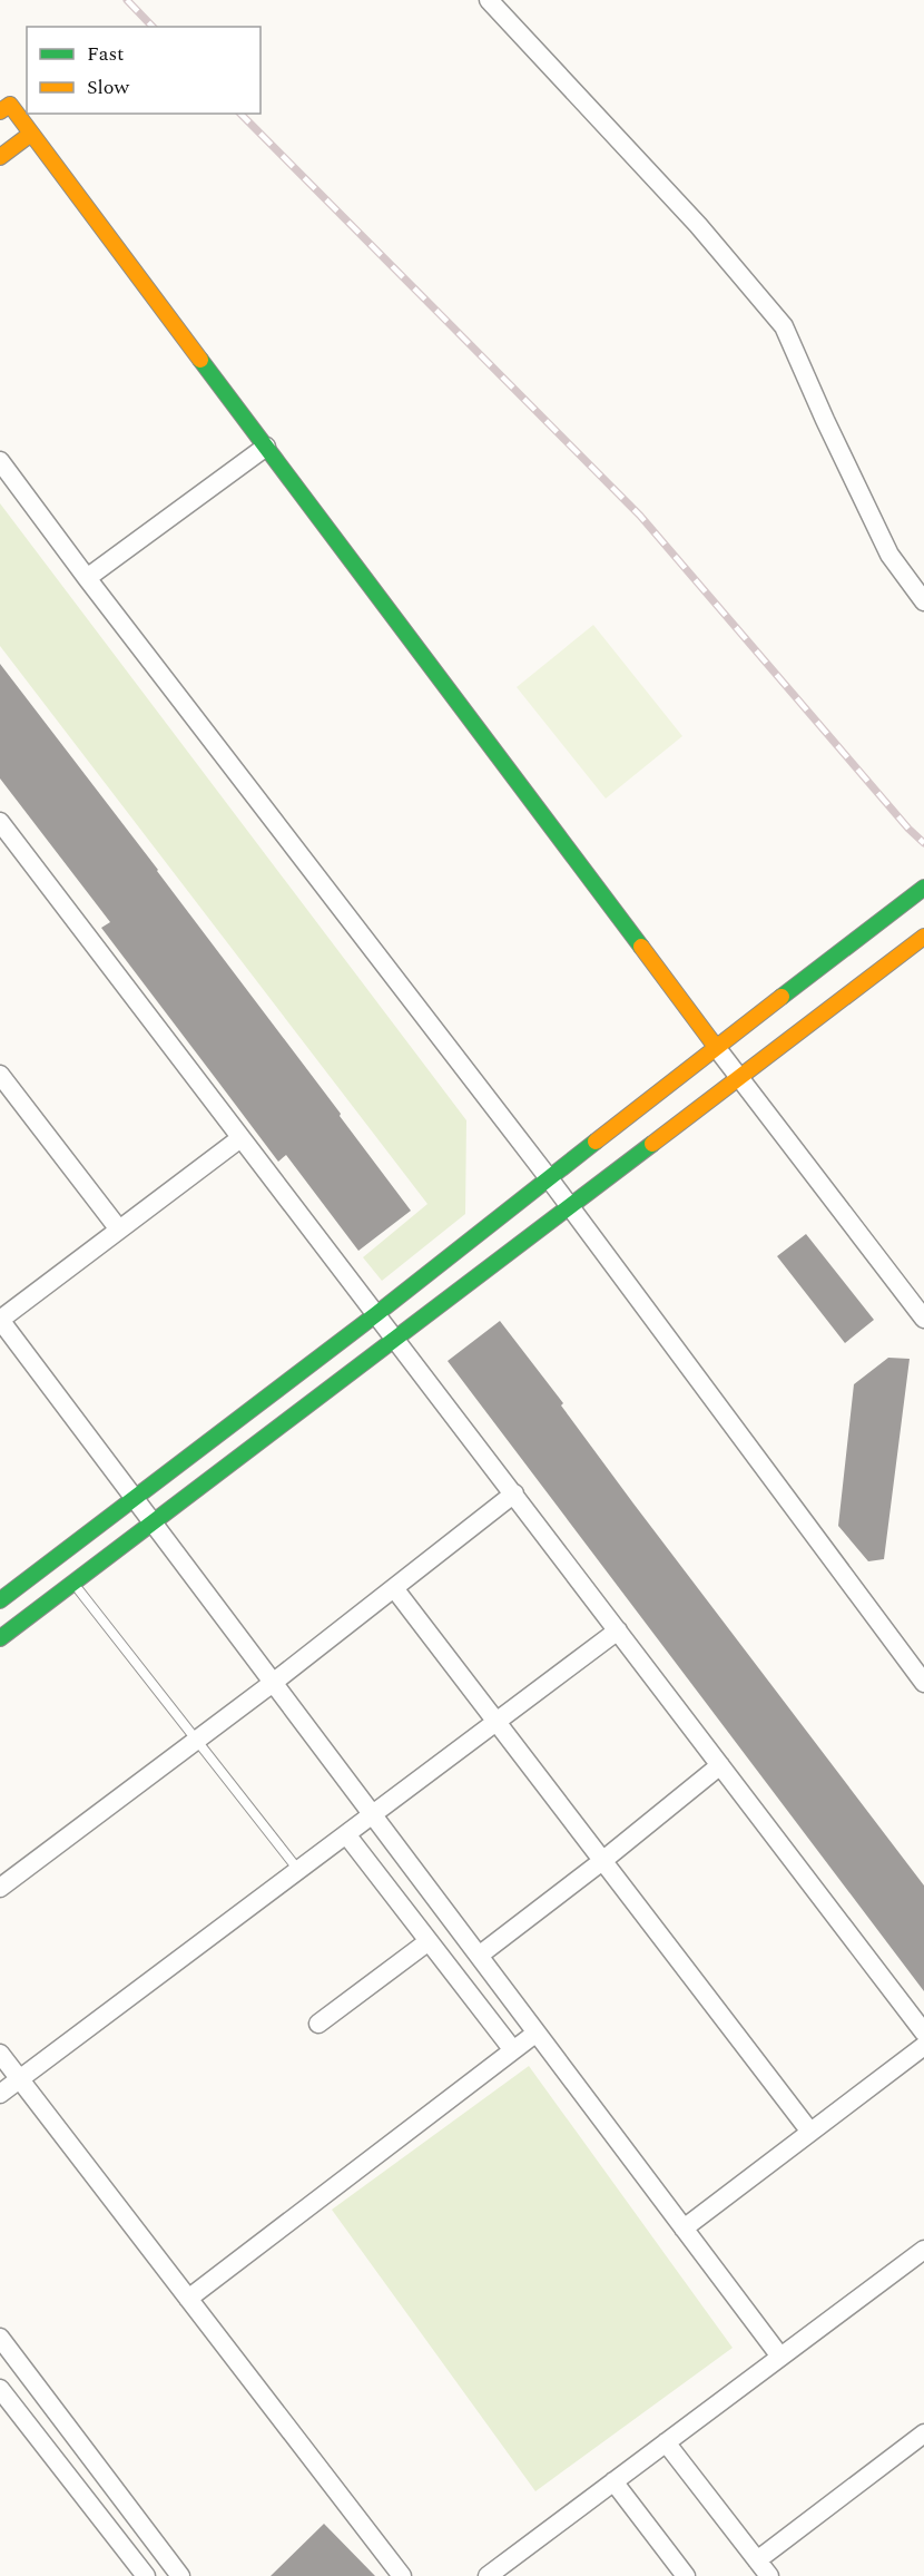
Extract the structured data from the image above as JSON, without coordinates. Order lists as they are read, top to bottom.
{
  "legend": ["Fast", "Slow"]
}
